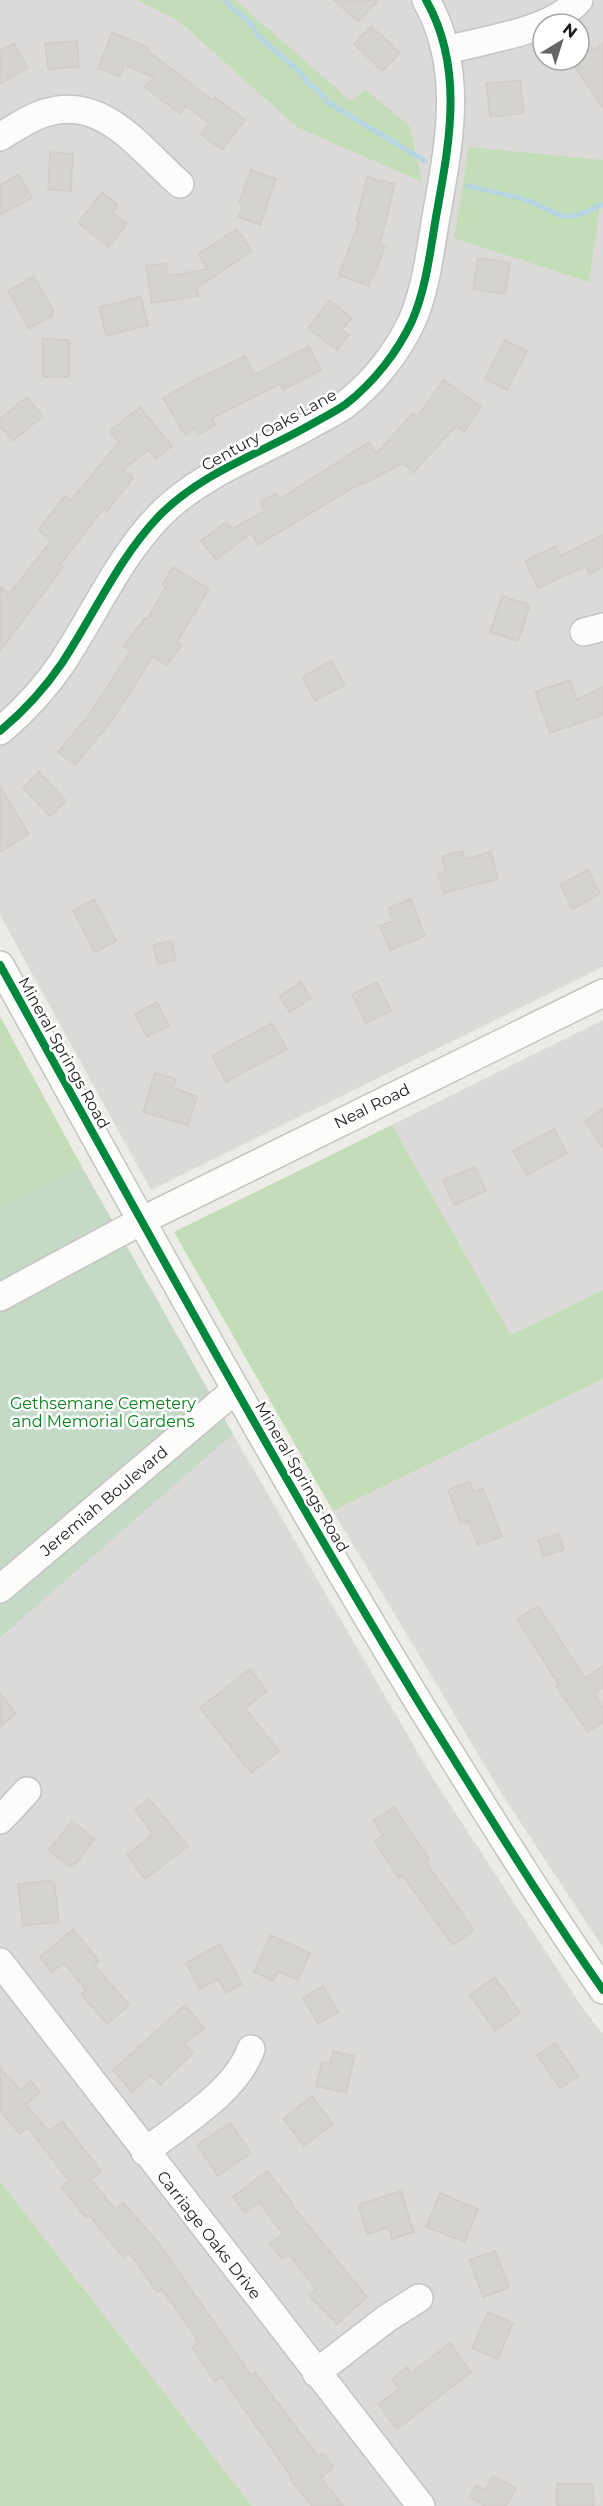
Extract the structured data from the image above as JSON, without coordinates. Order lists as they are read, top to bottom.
{
  "streets": {
    "street": [
      "Century Oaks Lane",
      "Mineral Springs Road",
      "Neal Road",
      "Jeremiah Boulevard",
      "Carriage Oaks Drive"
    ]
  },
  "crossings": [
    ["Mineral Springs Road", "Neal Road"],
    ["Mineral Springs Road", "Jeremiah Boulevard"]
  ],
  "parks": ["Gethsemane Cemetery and Memorial Gardens"],
  "north": "top right"
}
